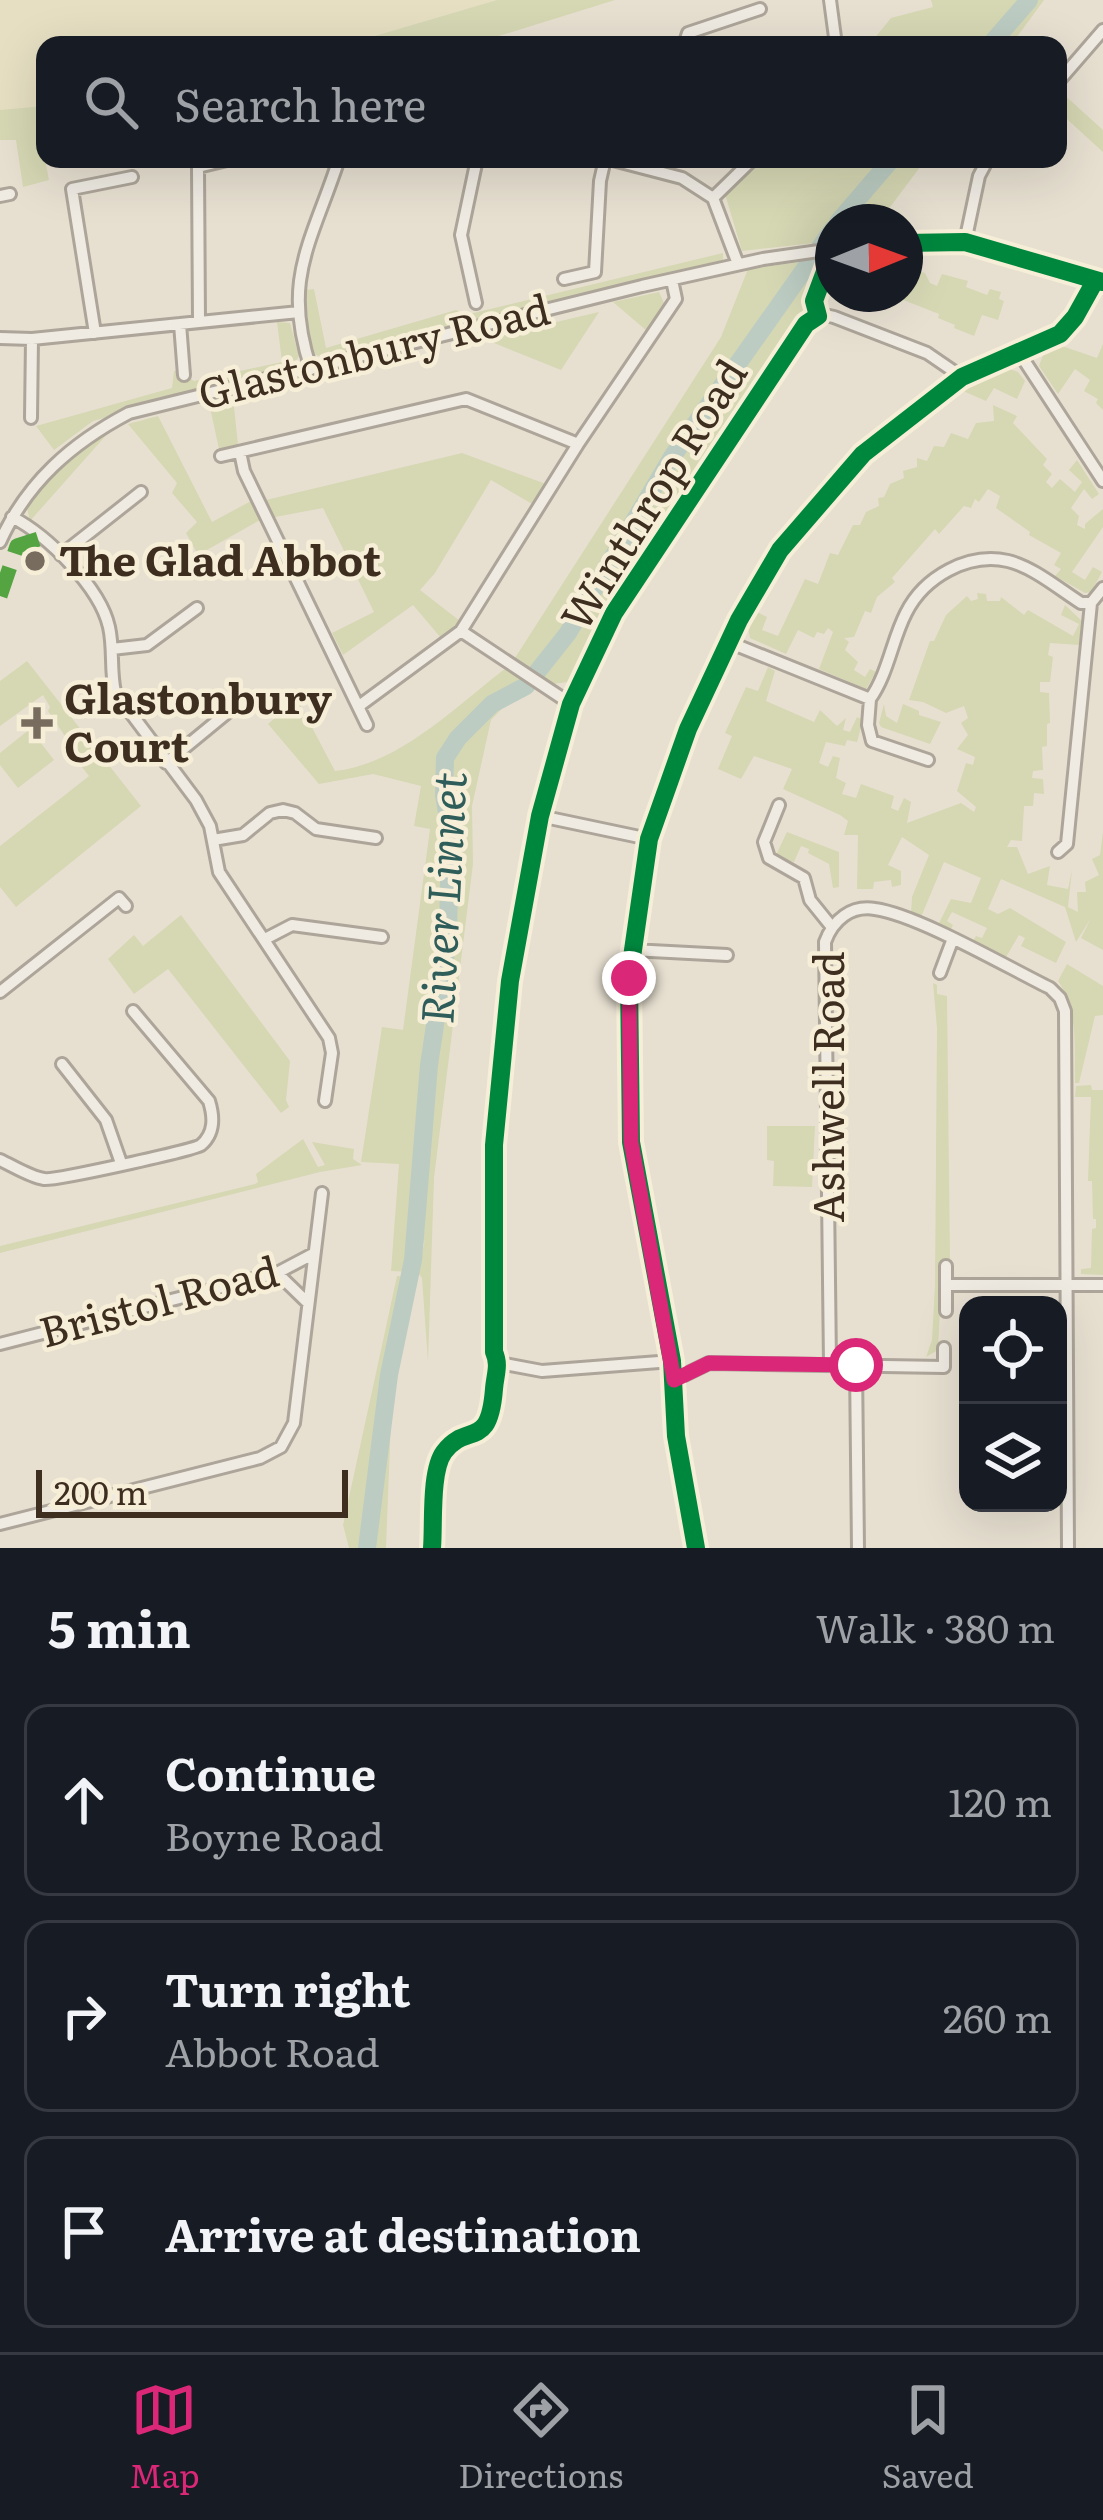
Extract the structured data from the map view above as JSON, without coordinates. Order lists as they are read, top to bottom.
{
  "streets": {
    "street": [
      "Glastonbury Road",
      "Winthrop Road",
      "Ashwell Road",
      "Bristol Road"
    ]
  },
  "water": ["River Linnet"],
  "places": {
    "other": ["The Glad Abbot"],
    "health": ["Glastonbury Court"]
  },
  "scale_bar": "200 m",
  "north": "right",
  "page": {
    "search": "Search here",
    "scale": "200 m",
    "heading": ["5 min", "Walk · 380 m"],
    "list": [
      ["Continue", "Boyne Road", "120 m"],
      ["Turn right", "Abbot Road", "260 m"],
      "Arrive at destination"
    ],
    "nav": ["Map", "Directions", "Saved"]
  }
}
